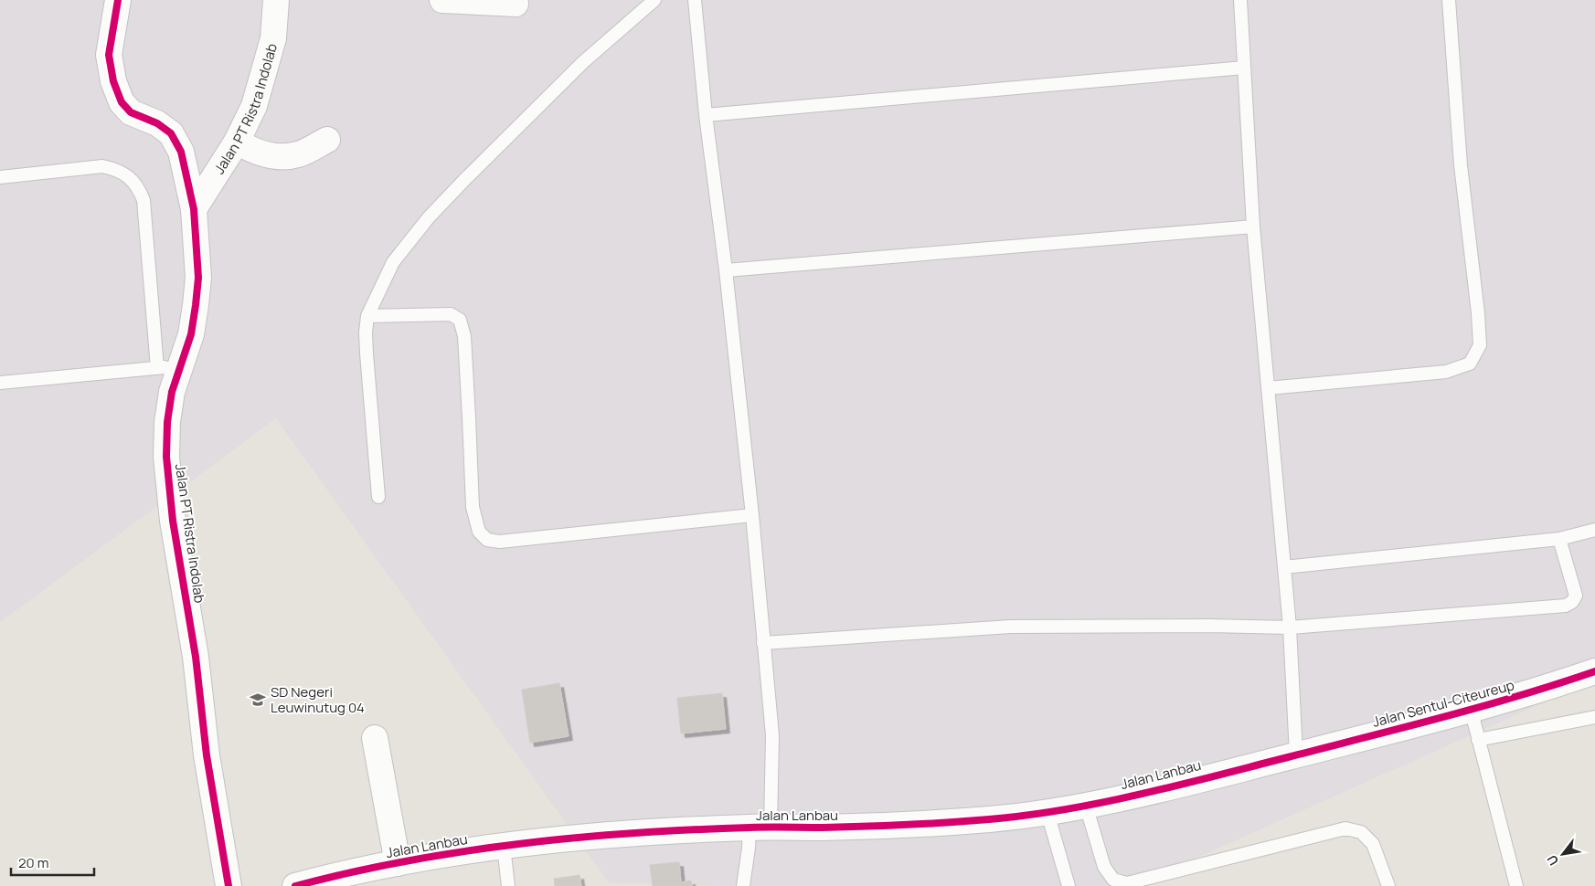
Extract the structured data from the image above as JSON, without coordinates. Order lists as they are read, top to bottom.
{
  "streets": {
    "street": ["Jalan PT Ristra Indolab", "Jalan Sentul-Citeureup", "Jalan Lanbau"]
  },
  "crossings": [
    ["Jalan Sentul-Citeureup", "Jalan Lanbau"]
  ],
  "places": {
    "school or university": ["SD Negeri Leuwinutug 04"]
  },
  "scale_bar": "20 m",
  "north": "bottom left"
}
